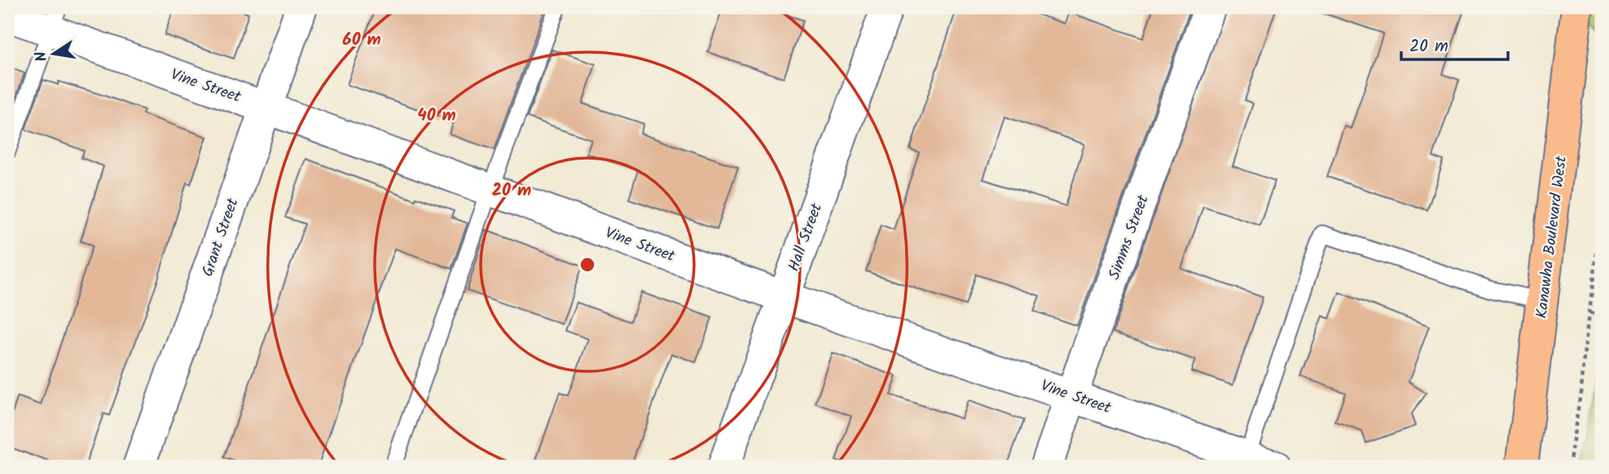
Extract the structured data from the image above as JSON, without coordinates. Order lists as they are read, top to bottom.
{
  "streets": {
    "main road": ["Kanawha Boulevard West"],
    "street": [
      "Vine Street",
      "Grant Street",
      "Hall Street",
      "Simms Street"
    ]
  },
  "crossings": [
    ["Vine Street", "Grant Street"],
    ["Vine Street", "Hall Street"],
    ["Vine Street", "Simms Street"]
  ],
  "scale_bar": "20 m",
  "north": "left",
  "rings": ["60 m", "40 m", "20 m"]
}
